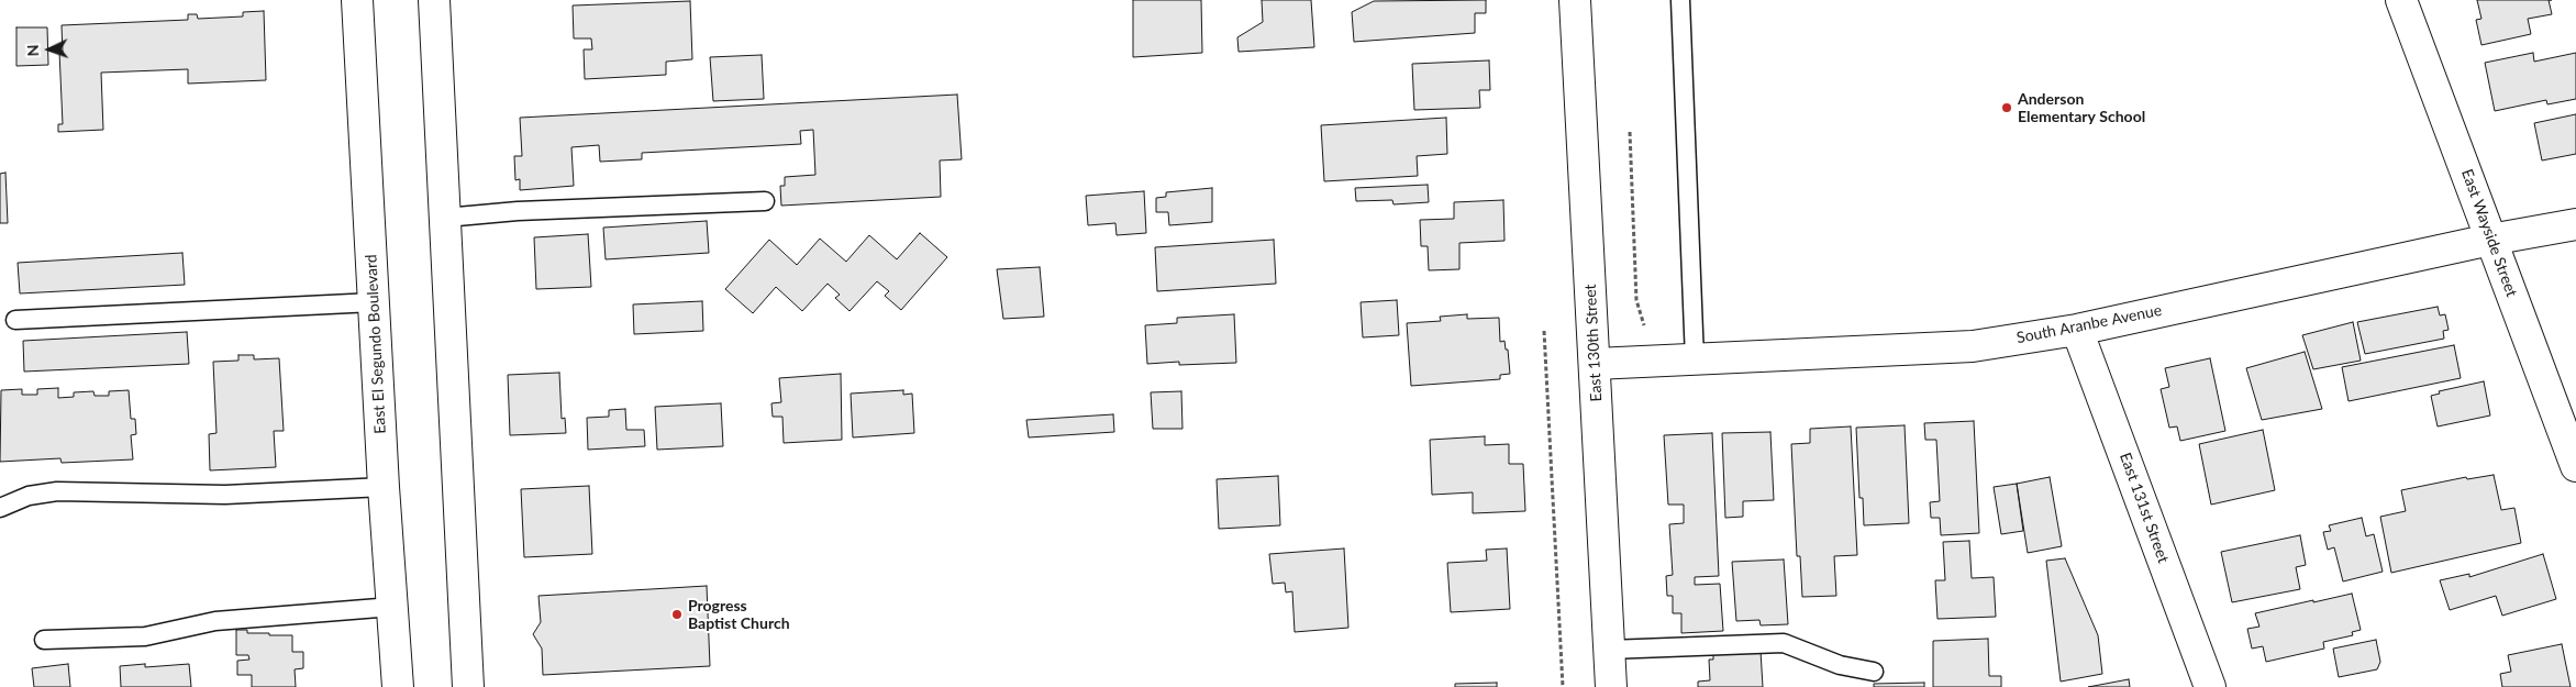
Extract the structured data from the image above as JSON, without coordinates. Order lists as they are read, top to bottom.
{
  "streets": {
    "street": [
      "East Wayside Street",
      "South Aranbe Avenue",
      "East 130th Street",
      "East El Segundo Boulevard",
      "East 131st Street"
    ]
  },
  "crossings": [
    ["East Wayside Street", "South Aranbe Avenue"],
    ["South Aranbe Avenue", "East 130th Street"],
    ["South Aranbe Avenue", "East 131st Street"]
  ],
  "places": ["Anderson Elementary School", "Progress Baptist Church"],
  "north": "left"
}
